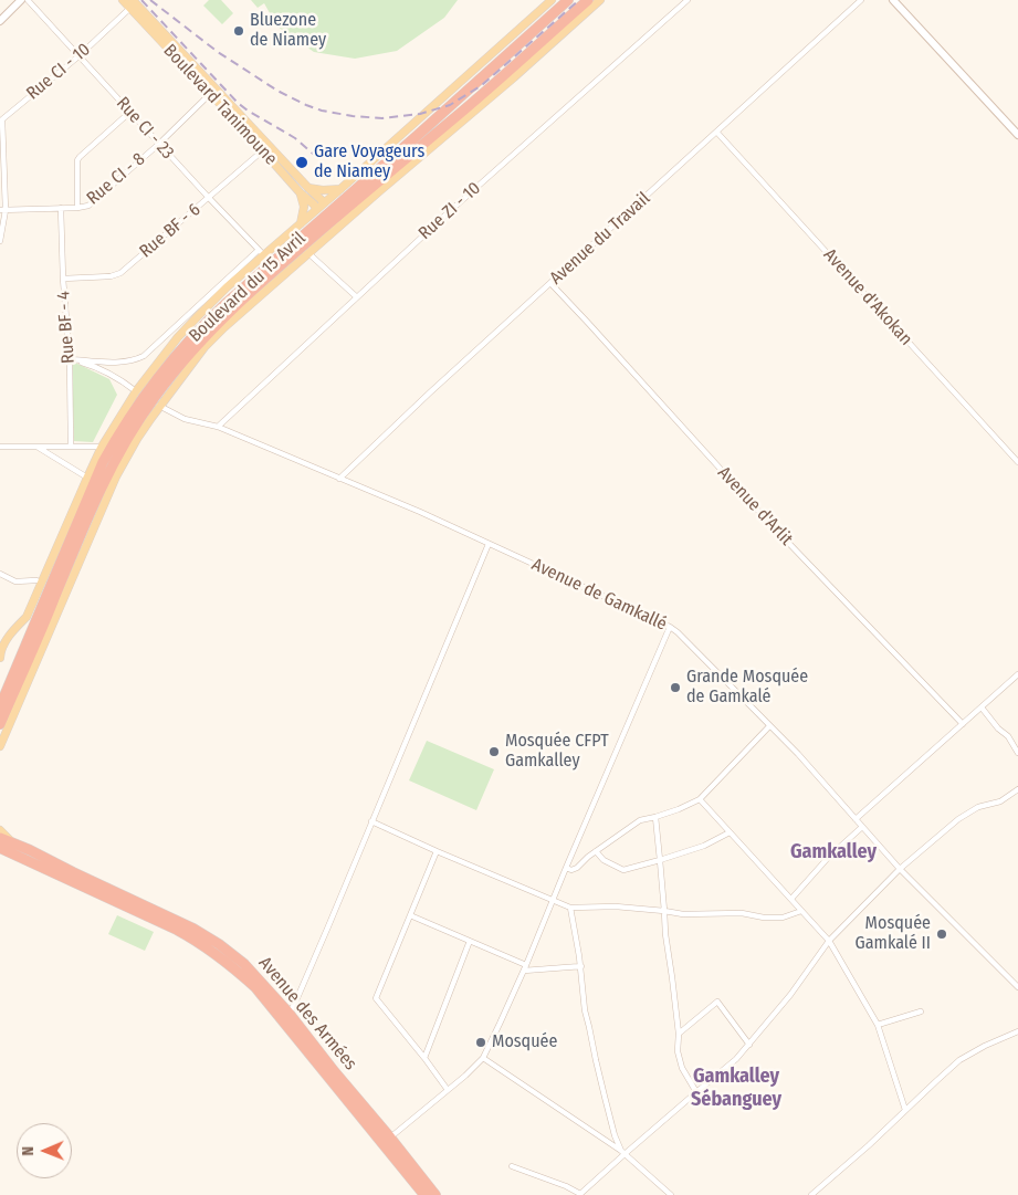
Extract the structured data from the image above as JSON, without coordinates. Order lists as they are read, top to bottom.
{
  "streets": {
    "highway": ["Boulevard du 15 Avril", "Avenue des Armées"],
    "main road": ["Boulevard Tanimoune"],
    "street": [
      "Rue CI - 10",
      "Rue CI - 23",
      "Rue CI - 8",
      "Rue ZI - 10",
      "Rue BF - 6",
      "Avenue du Travail",
      "Avenue d'Akokan",
      "Rue BF - 4",
      "Avenue d'Arlit",
      "Avenue de Gamkallé"
    ]
  },
  "crossings": [
    ["Rue CI - 10", "Boulevard Tanimoune"],
    ["Rue CI - 10", "Rue CI - 23"],
    ["Rue CI - 10", "Rue CI - 8"],
    ["Boulevard Tanimoune", "Rue CI - 8"],
    ["Boulevard Tanimoune", "Rue BF - 6"],
    ["Boulevard Tanimoune", "Boulevard du 15 Avril"],
    ["Rue CI - 23", "Rue CI - 8"],
    ["Rue CI - 23", "Rue BF - 6"],
    ["Rue CI - 23", "Boulevard du 15 Avril"],
    ["Rue CI - 8", "Rue BF - 4"],
    ["Rue ZI - 10", "Avenue de Gamkallé"],
    ["Rue BF - 6", "Rue BF - 4"],
    ["Avenue du Travail", "Avenue d'Akokan"],
    ["Avenue du Travail", "Avenue d'Arlit"],
    ["Avenue du Travail", "Avenue de Gamkallé"],
    ["Boulevard du 15 Avril", "Avenue de Gamkallé"]
  ],
  "districts": ["Gamkalley", "Gamkalley Sébanguey"],
  "places": [
    "Bluezone de Niamey",
    "Gare Voyageurs de Niamey",
    "Grande Mosquée de Gamkalé",
    "Mosquée CFPT Gamkalley",
    "Mosquée Gamkalé II",
    "Mosquée"
  ],
  "north": "left"
}
